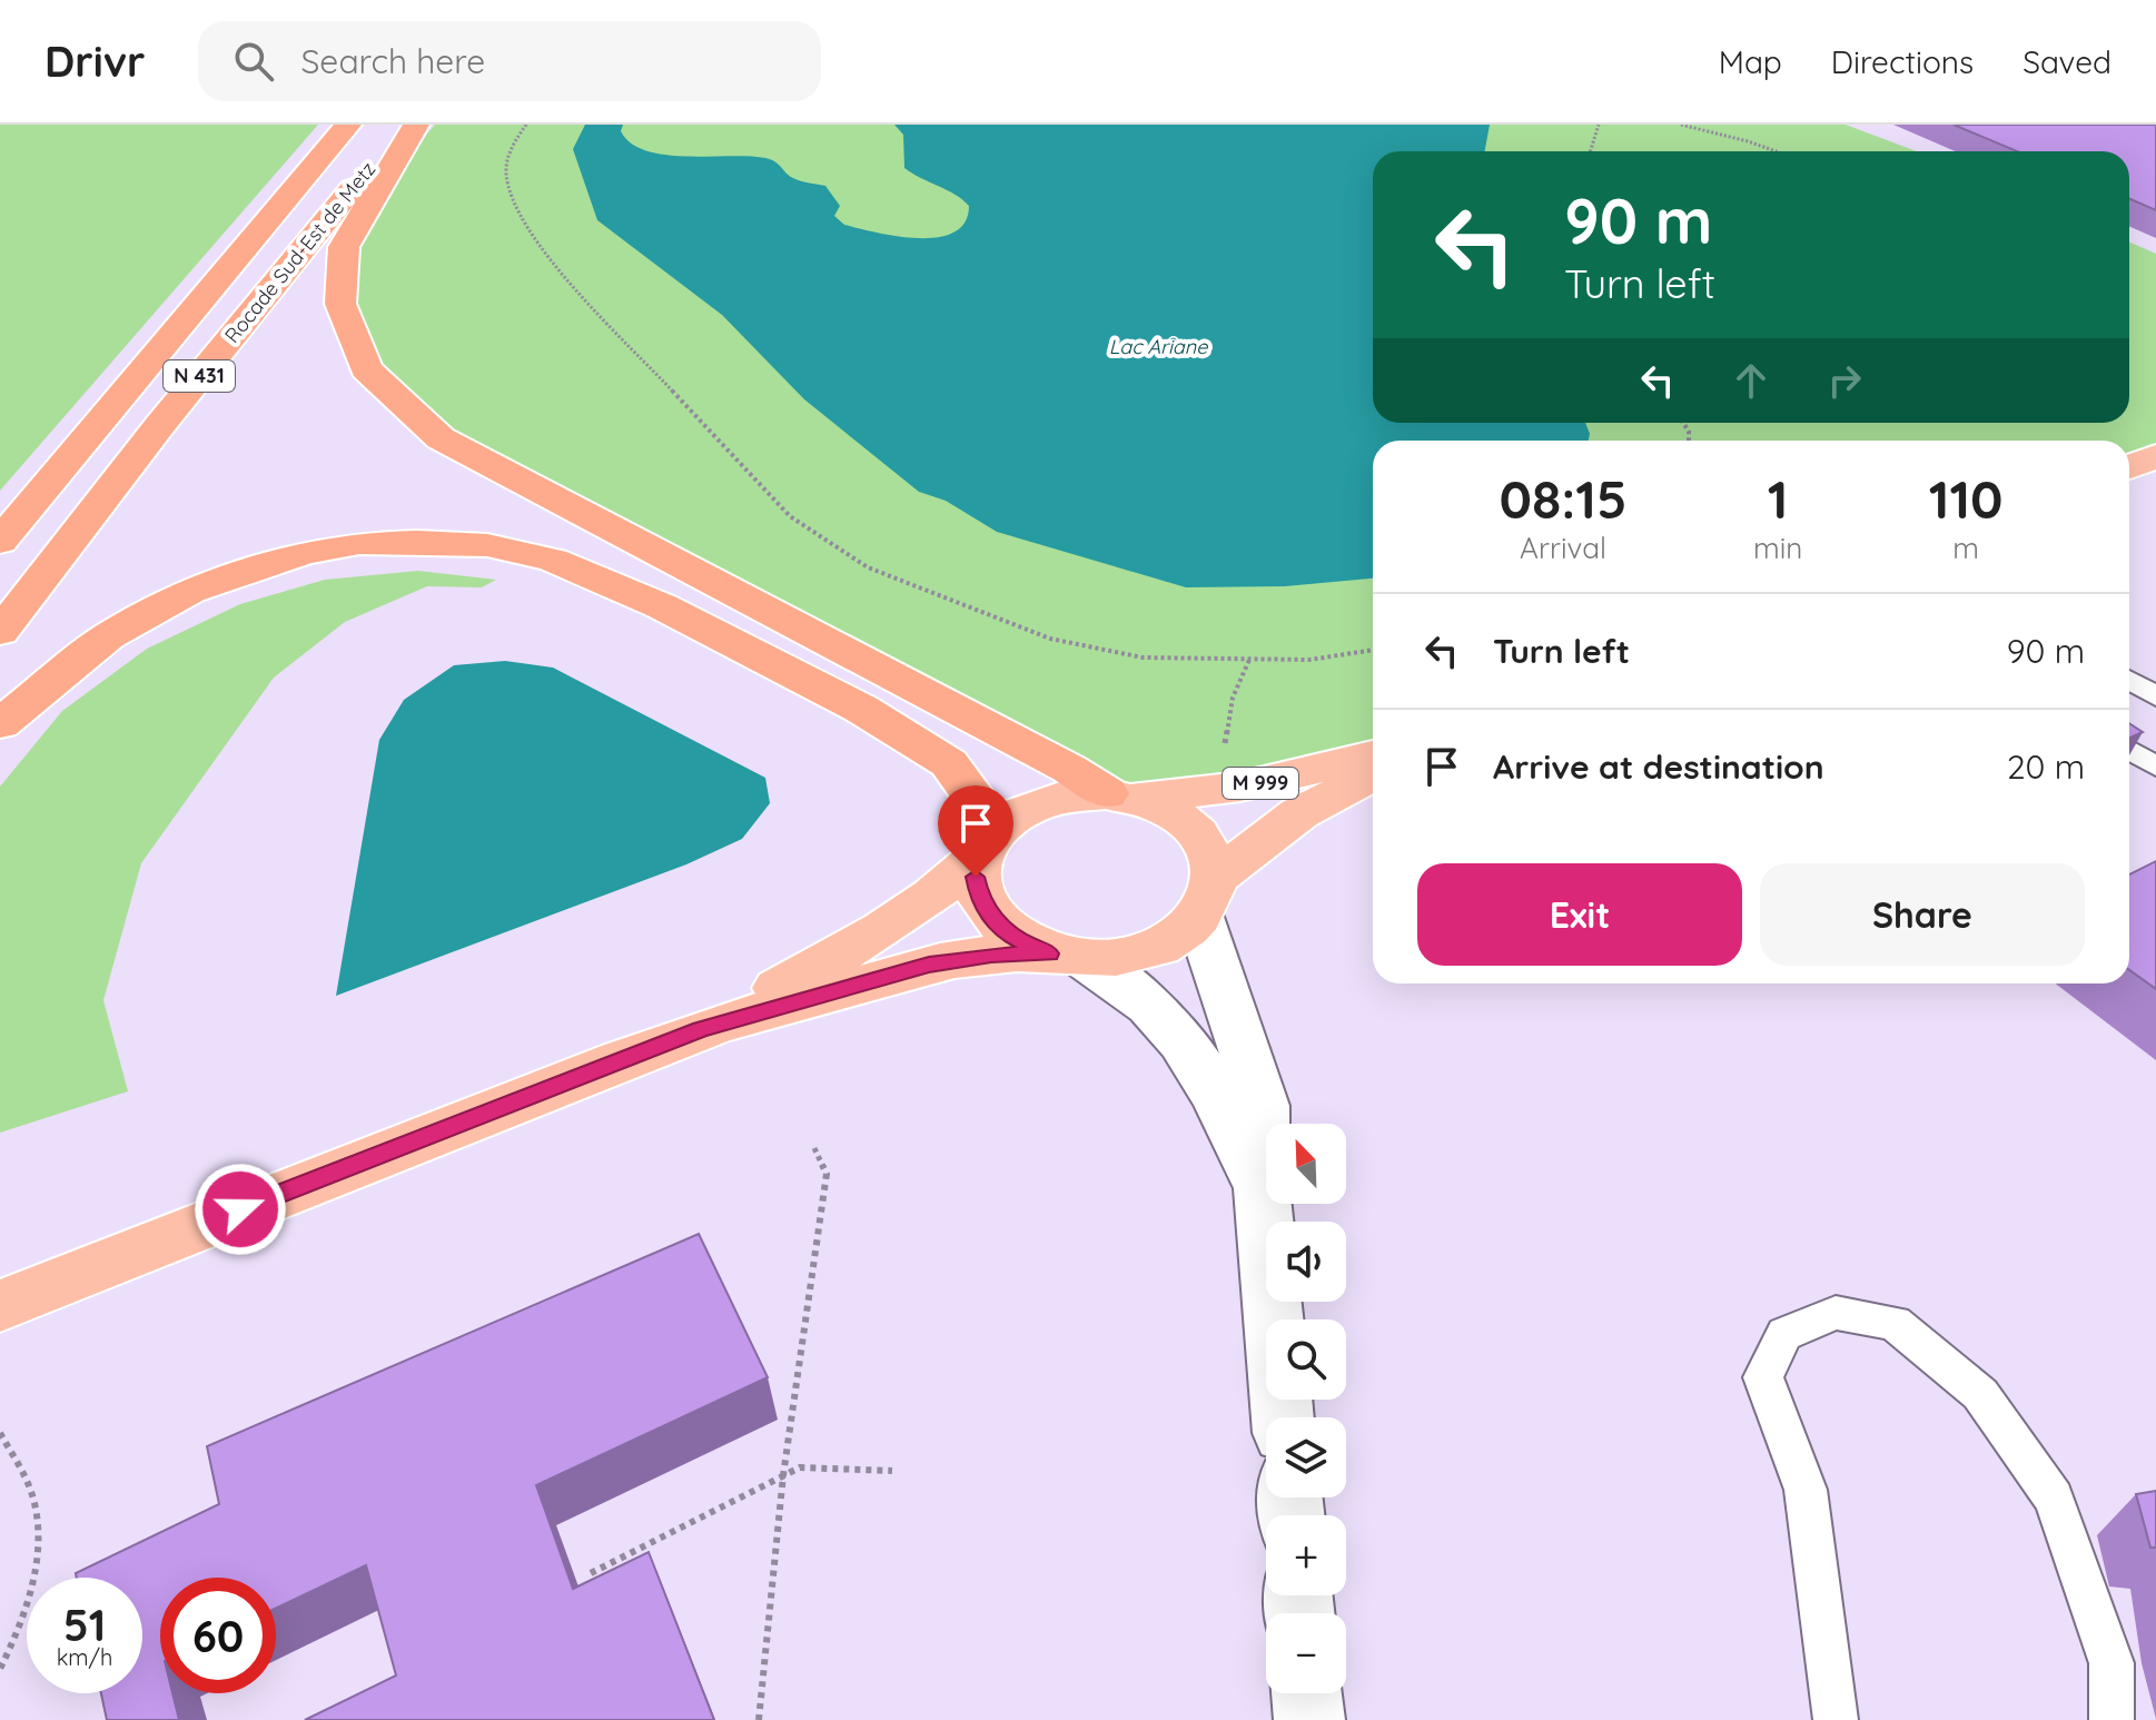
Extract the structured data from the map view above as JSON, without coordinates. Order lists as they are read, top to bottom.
{
  "streets": {
    "highway": ["Rocade Sud-Est de Metz", "N 431"],
    "main road": ["M 999"]
  },
  "water": ["Lac Ariane"],
  "north": "top left",
  "page": {
    "header": "Drivr",
    "search": "Search here",
    "nav": ["Map", "Directions", "Saved"],
    "turn": ["90 m", "Turn left"],
    "eta": [
      "08:15",
      "Arrival",
      "1",
      "min",
      "110",
      "m"
    ],
    "list": [
      {
        "name": "Turn left",
        "value": "90 m"
      },
      {
        "name": "Arrive at destination",
        "value": "20 m"
      }
    ],
    "buttons": ["Exit", "Share"],
    "map_buttons": ["+", "−"],
    "speed": "51 km/h",
    "limit": "60"
  }
}
